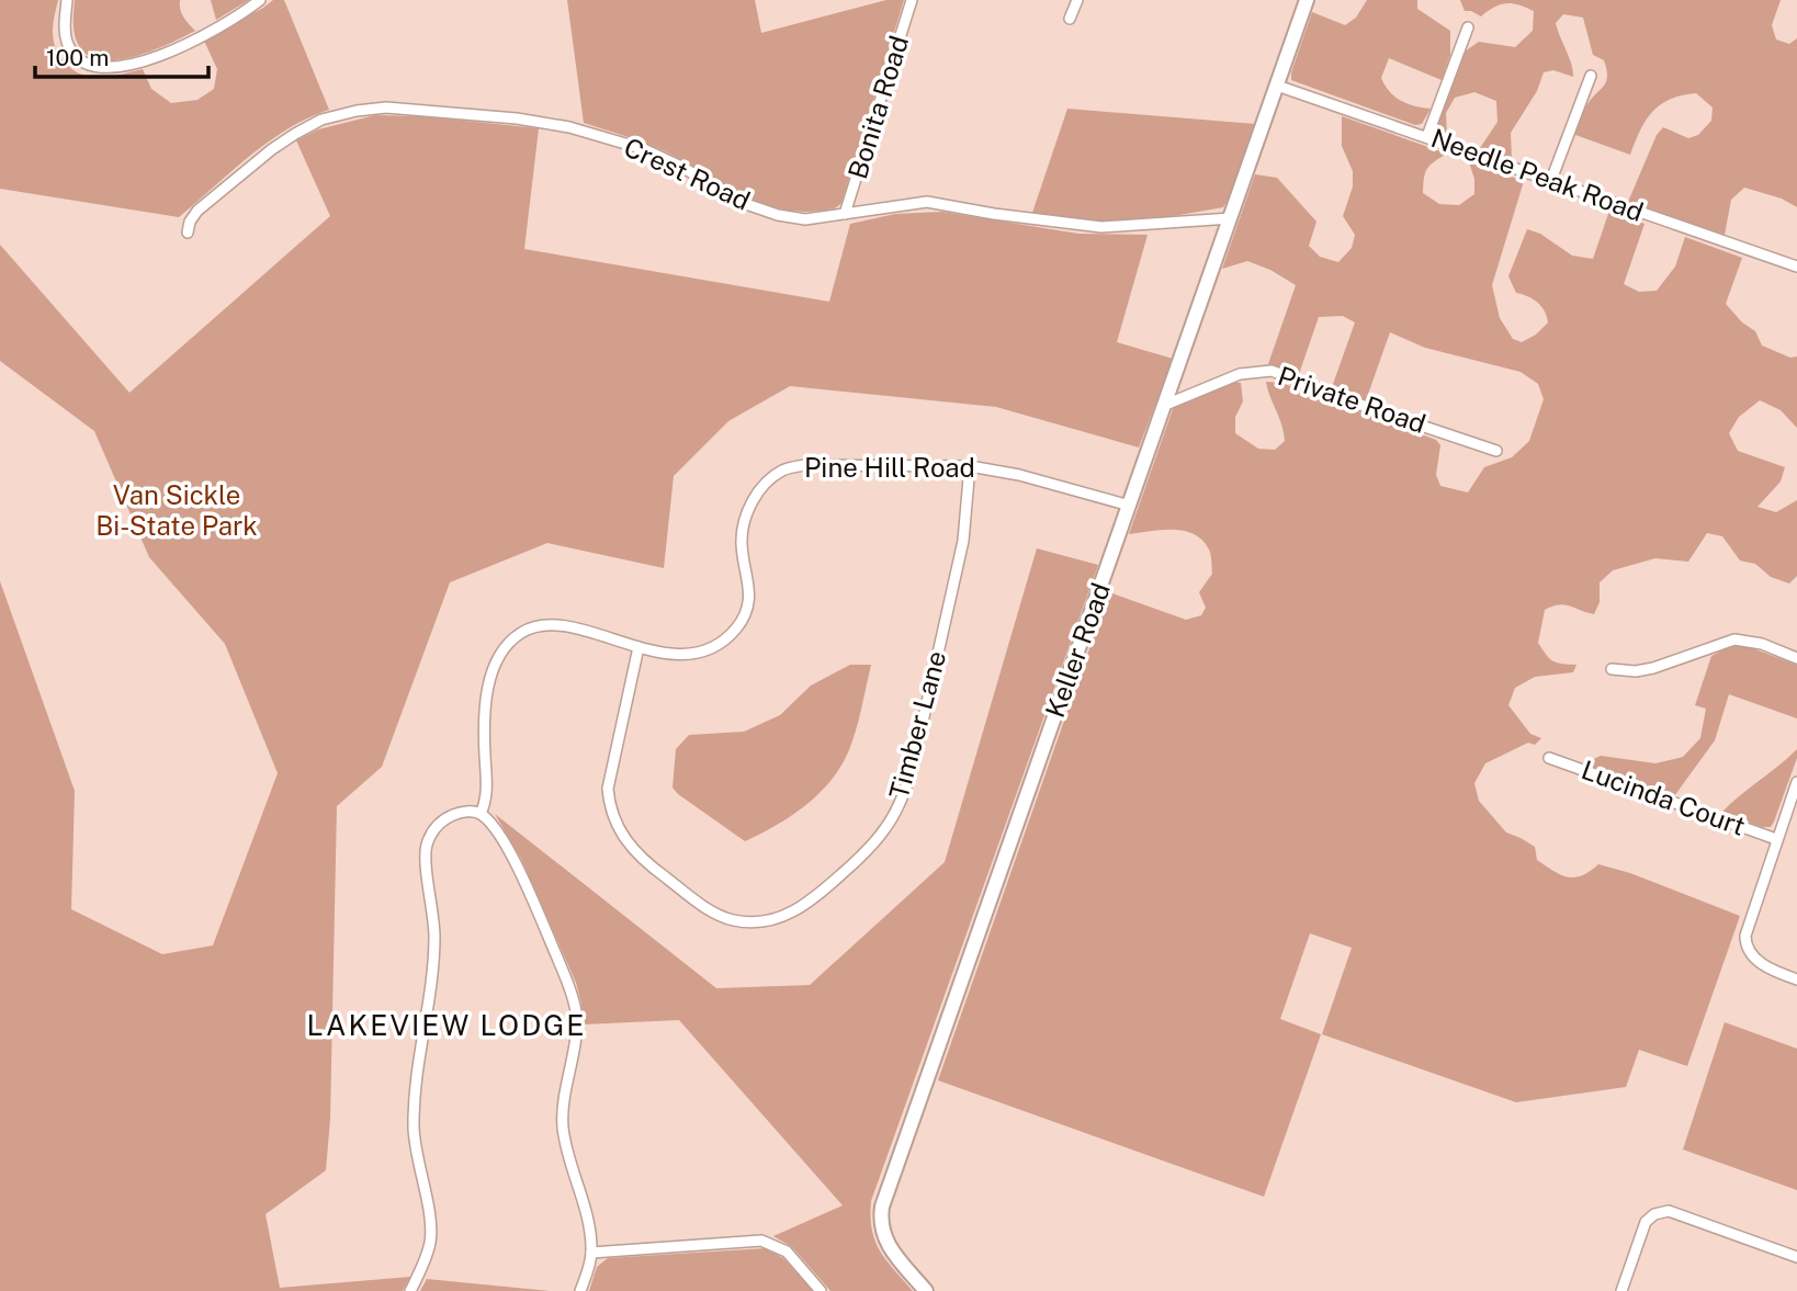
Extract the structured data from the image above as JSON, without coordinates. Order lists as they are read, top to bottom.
{
  "streets": {
    "street": [
      "Bonita Road",
      "Crest Road",
      "Needle Peak Road",
      "Private Road",
      "Pine Hill Road",
      "Keller Road",
      "Timber Lane",
      "Lucinda Court"
    ]
  },
  "crossings": [
    ["Bonita Road", "Crest Road"],
    ["Crest Road", "Keller Road"],
    ["Needle Peak Road", "Keller Road"],
    ["Private Road", "Keller Road"],
    ["Pine Hill Road", "Keller Road"],
    ["Pine Hill Road", "Timber Lane"]
  ],
  "districts": ["LAKEVIEW LODGE"],
  "parks": ["Van Sickle Bi-State Park"],
  "scale_bar": "100 m"
}
